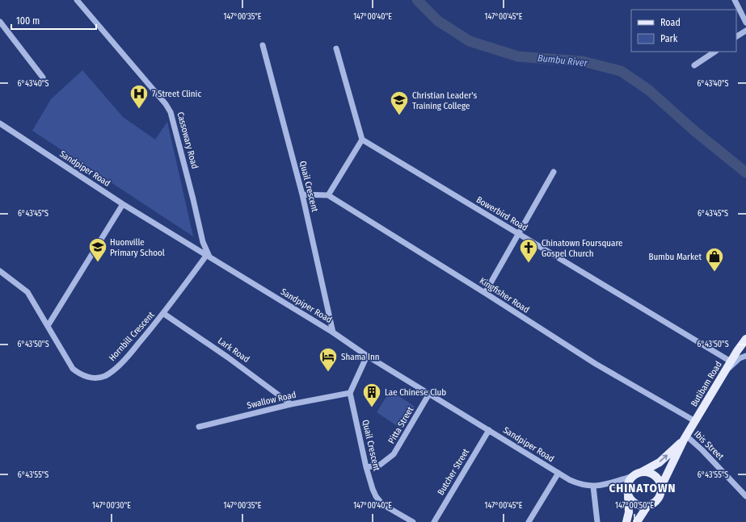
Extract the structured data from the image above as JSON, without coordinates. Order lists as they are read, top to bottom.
{
  "streets": {
    "main road": ["Butibam Road"],
    "street": [
      "Cassowary Road",
      "Sandpiper Road",
      "Quail Crescent",
      "Bowerbird Road",
      "Kingfisher Road",
      "Hornbill Crescent",
      "Lark Road",
      "Swallow Road",
      "Pitta Street",
      "Ibis Street",
      "Butcher Street"
    ]
  },
  "crossings": [
    ["Cassowary Road", "Sandpiper Road"],
    ["Cassowary Road", "Hornbill Crescent"],
    ["Sandpiper Road", "Quail Crescent"],
    ["Sandpiper Road", "Hornbill Crescent"],
    ["Sandpiper Road", "Butibam Road"],
    ["Sandpiper Road", "Pitta Street"],
    ["Sandpiper Road", "Butcher Street"],
    ["Quail Crescent", "Swallow Road"],
    ["Quail Crescent", "Pitta Street"],
    ["Bowerbird Road", "Butibam Road"],
    ["Kingfisher Road", "Butibam Road"],
    ["Hornbill Crescent", "Lark Road"],
    ["Lark Road", "Swallow Road"],
    ["Butibam Road", "Ibis Street"]
  ],
  "districts": ["CHINATOWN"],
  "water": ["Bumbu River"],
  "places": {
    "hospital": ["7 Street Clinic"],
    "school or university": ["Christian Leader's Training College", "Huonville Primary School"],
    "church": ["Chinatown Foursquare Gospel Church"],
    "shop": ["Bumbu Market"],
    "hotel": ["Shama Inn"],
    "building": ["Lae Chinese Club"]
  },
  "legend": ["Road", "Park"],
  "scale_bar": "100 m",
  "coordinates": [
    "147°00'35\"E",
    "147°00'40\"E",
    "147°00'45\"E",
    "6°43'40\"S",
    "6°43'45\"S",
    "6°43'50\"S",
    "6°43'55\"S",
    "147°00'30\"E",
    "147°00'50\"E"
  ]
}
